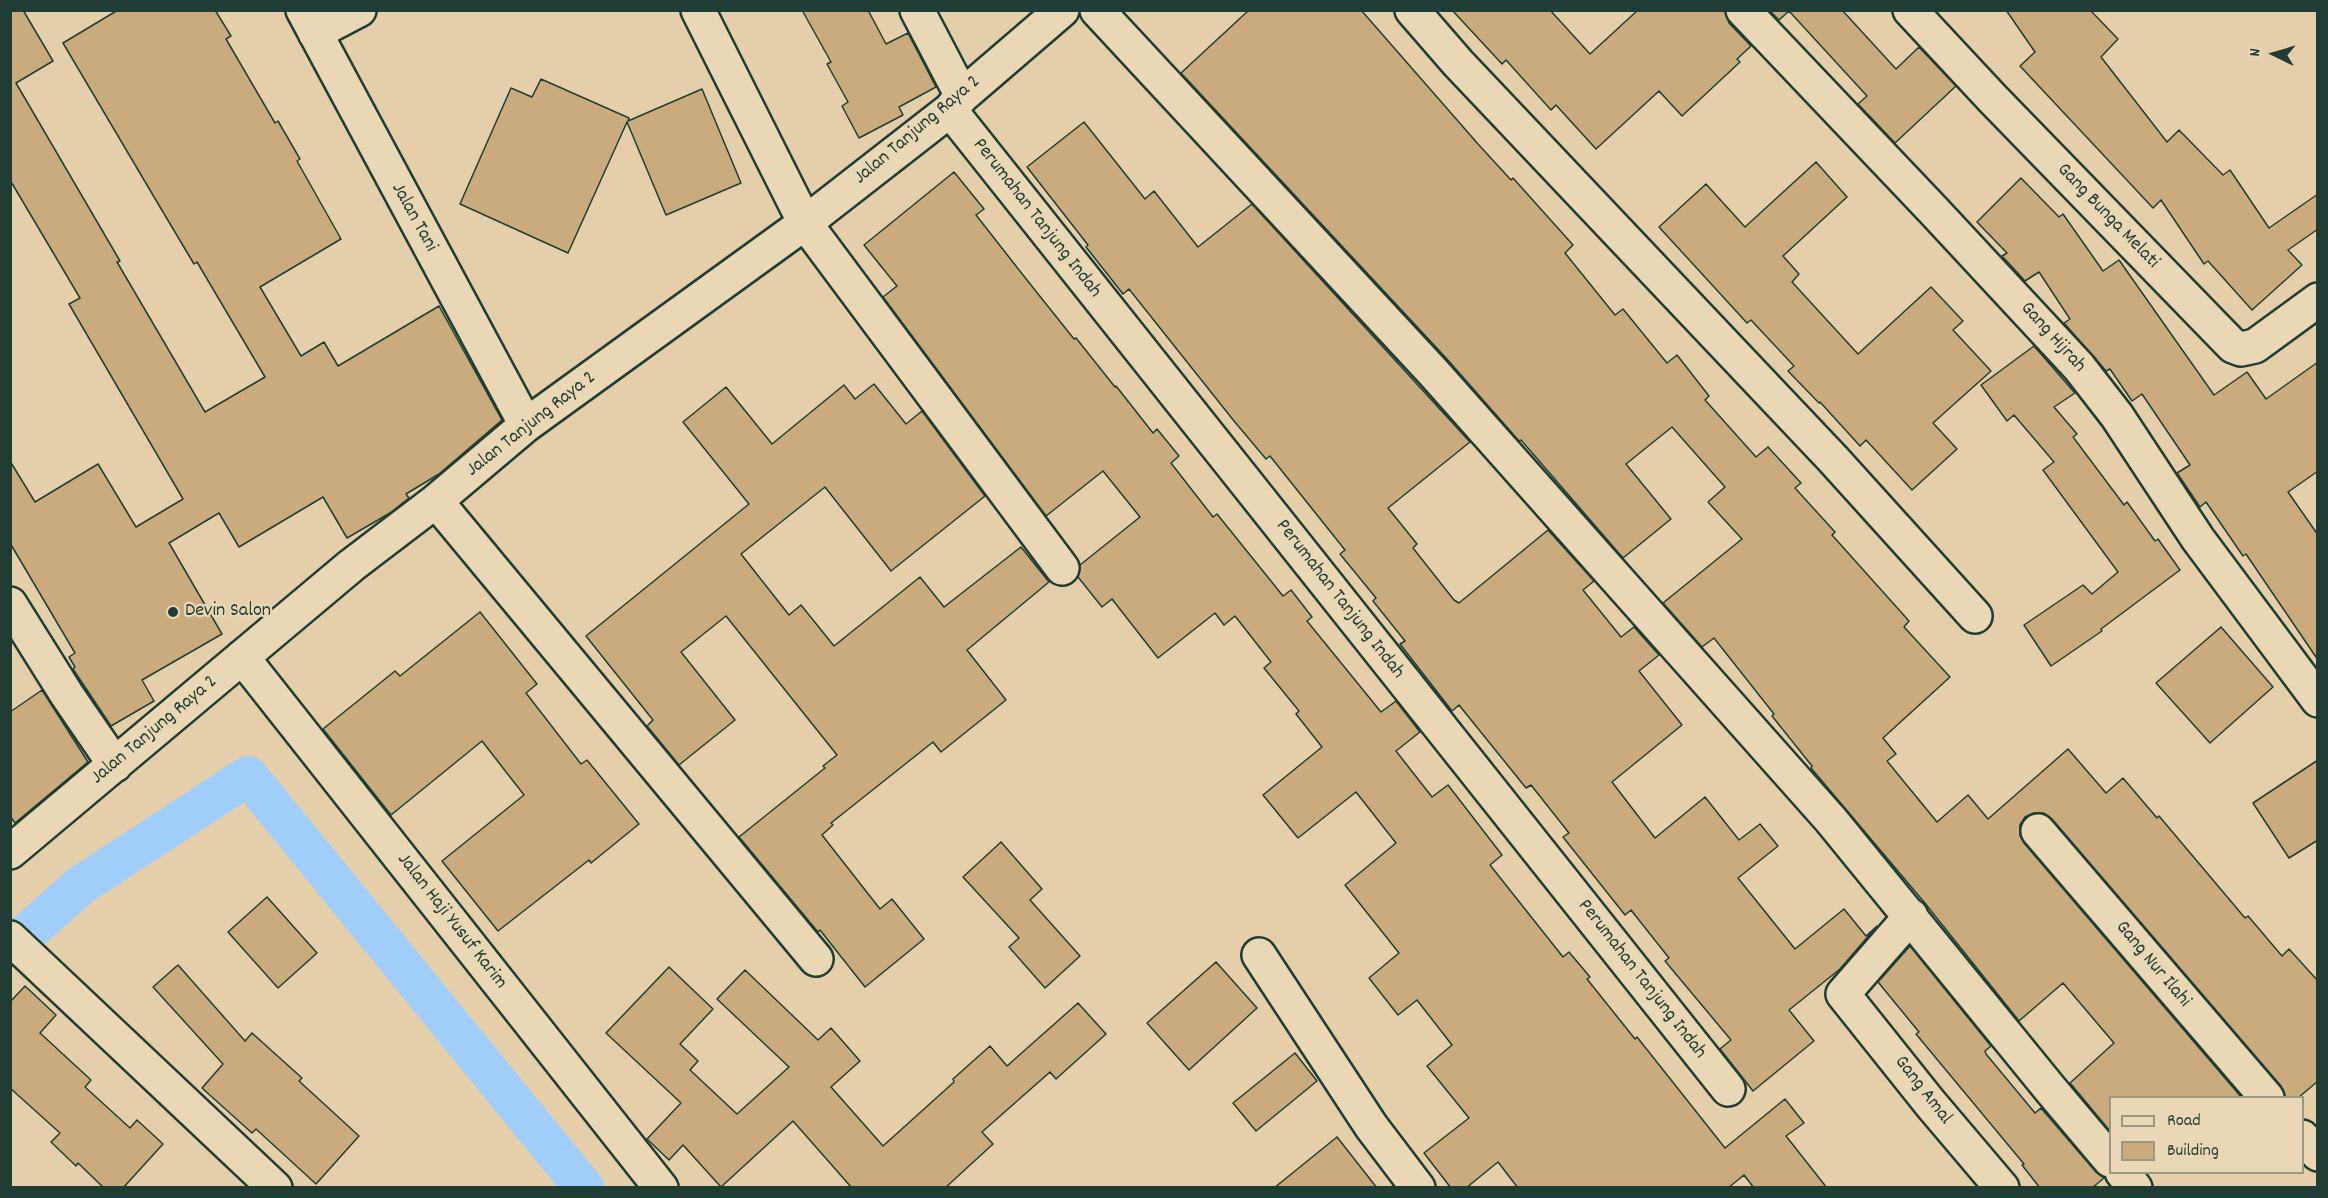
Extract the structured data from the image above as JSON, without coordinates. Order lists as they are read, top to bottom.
{
  "streets": {
    "street": [
      "Jalan Tanjung Raya 2",
      "Gang Bunga Melati",
      "Jalan Tani",
      "Perumahan Tanjung Indah",
      "Gang Hijrah",
      "Jalan Haji Yusuf Karim",
      "Gang Nur Ilahi",
      "Gang Amal"
    ]
  },
  "crossings": [
    ["Jalan Tanjung Raya 2", "Jalan Tani"],
    ["Jalan Tanjung Raya 2", "Perumahan Tanjung Indah"],
    ["Jalan Tanjung Raya 2", "Jalan Haji Yusuf Karim"]
  ],
  "places": ["Devin Salon"],
  "legend": ["Road", "Building"],
  "north": "left"
}
